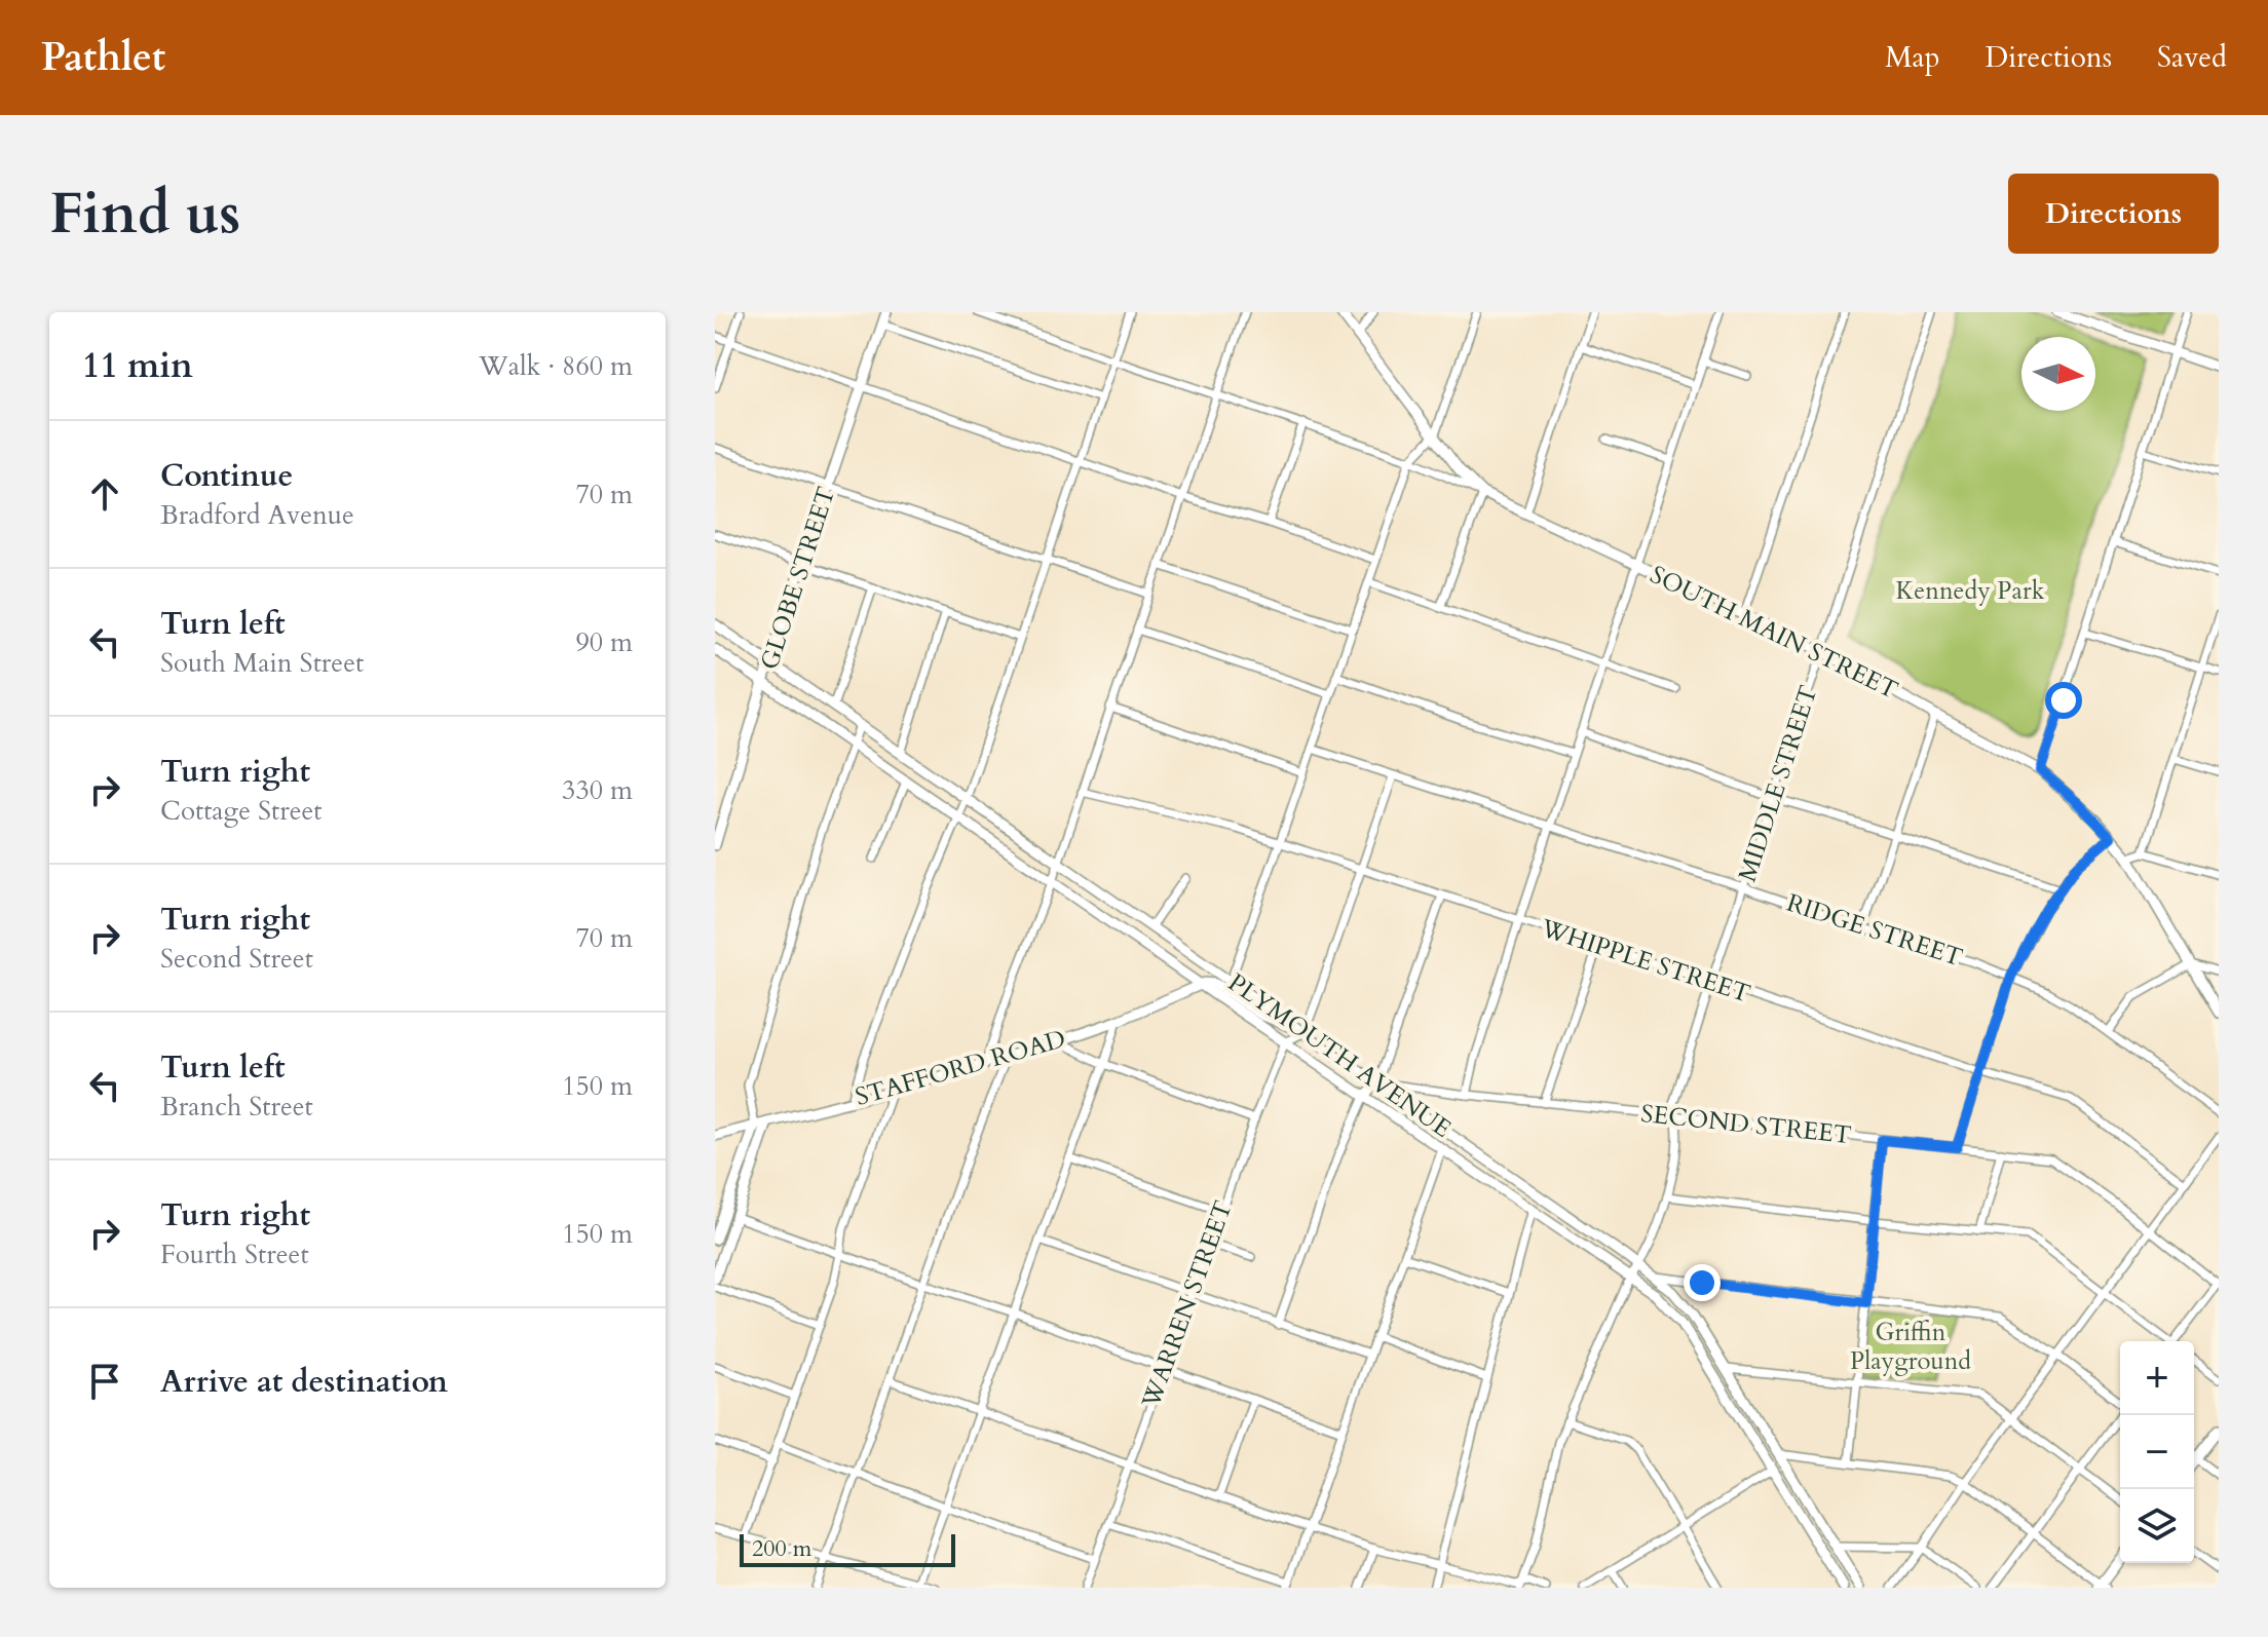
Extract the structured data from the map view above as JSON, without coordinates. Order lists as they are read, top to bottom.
{
  "streets": {
    "main road": [
      "GLOBE STREET",
      "SOUTH MAIN STREET",
      "PLYMOUTH AVENUE",
      "STAFFORD ROAD"
    ],
    "street": [
      "MIDDLE STREET",
      "RIDGE STREET",
      "WHIPPLE STREET",
      "SECOND STREET",
      "WARREN STREET"
    ]
  },
  "crossings": [
    ["GLOBE STREET", "PLYMOUTH AVENUE"],
    ["SOUTH MAIN STREET", "MIDDLE STREET"],
    ["MIDDLE STREET", "RIDGE STREET"],
    ["MIDDLE STREET", "WHIPPLE STREET"],
    ["MIDDLE STREET", "PLYMOUTH AVENUE"],
    ["MIDDLE STREET", "SECOND STREET"],
    ["PLYMOUTH AVENUE", "STAFFORD ROAD"],
    ["PLYMOUTH AVENUE", "SECOND STREET"],
    ["PLYMOUTH AVENUE", "WARREN STREET"]
  ],
  "parks": ["Kennedy Park", "Griffin Playground"],
  "scale_bar": "200 m",
  "north": "right",
  "page": {
    "header": "Pathlet",
    "nav": ["Map", "Directions", "Saved"],
    "buttons": "Directions",
    "title": "Find us",
    "heading": ["11 min", "Walk · 860 m"],
    "list": [
      ["Continue", "Bradford Avenue", "70 m"],
      ["Turn left", "South Main Street", "90 m"],
      ["Turn right", "Cottage Street", "330 m"],
      ["Turn right", "Second Street", "70 m"],
      ["Turn left", "Branch Street", "150 m"],
      ["Turn right", "Fourth Street", "150 m"],
      "Arrive at destination"
    ],
    "map_buttons": ["+", "−"],
    "scale": "200 m"
  }
}
